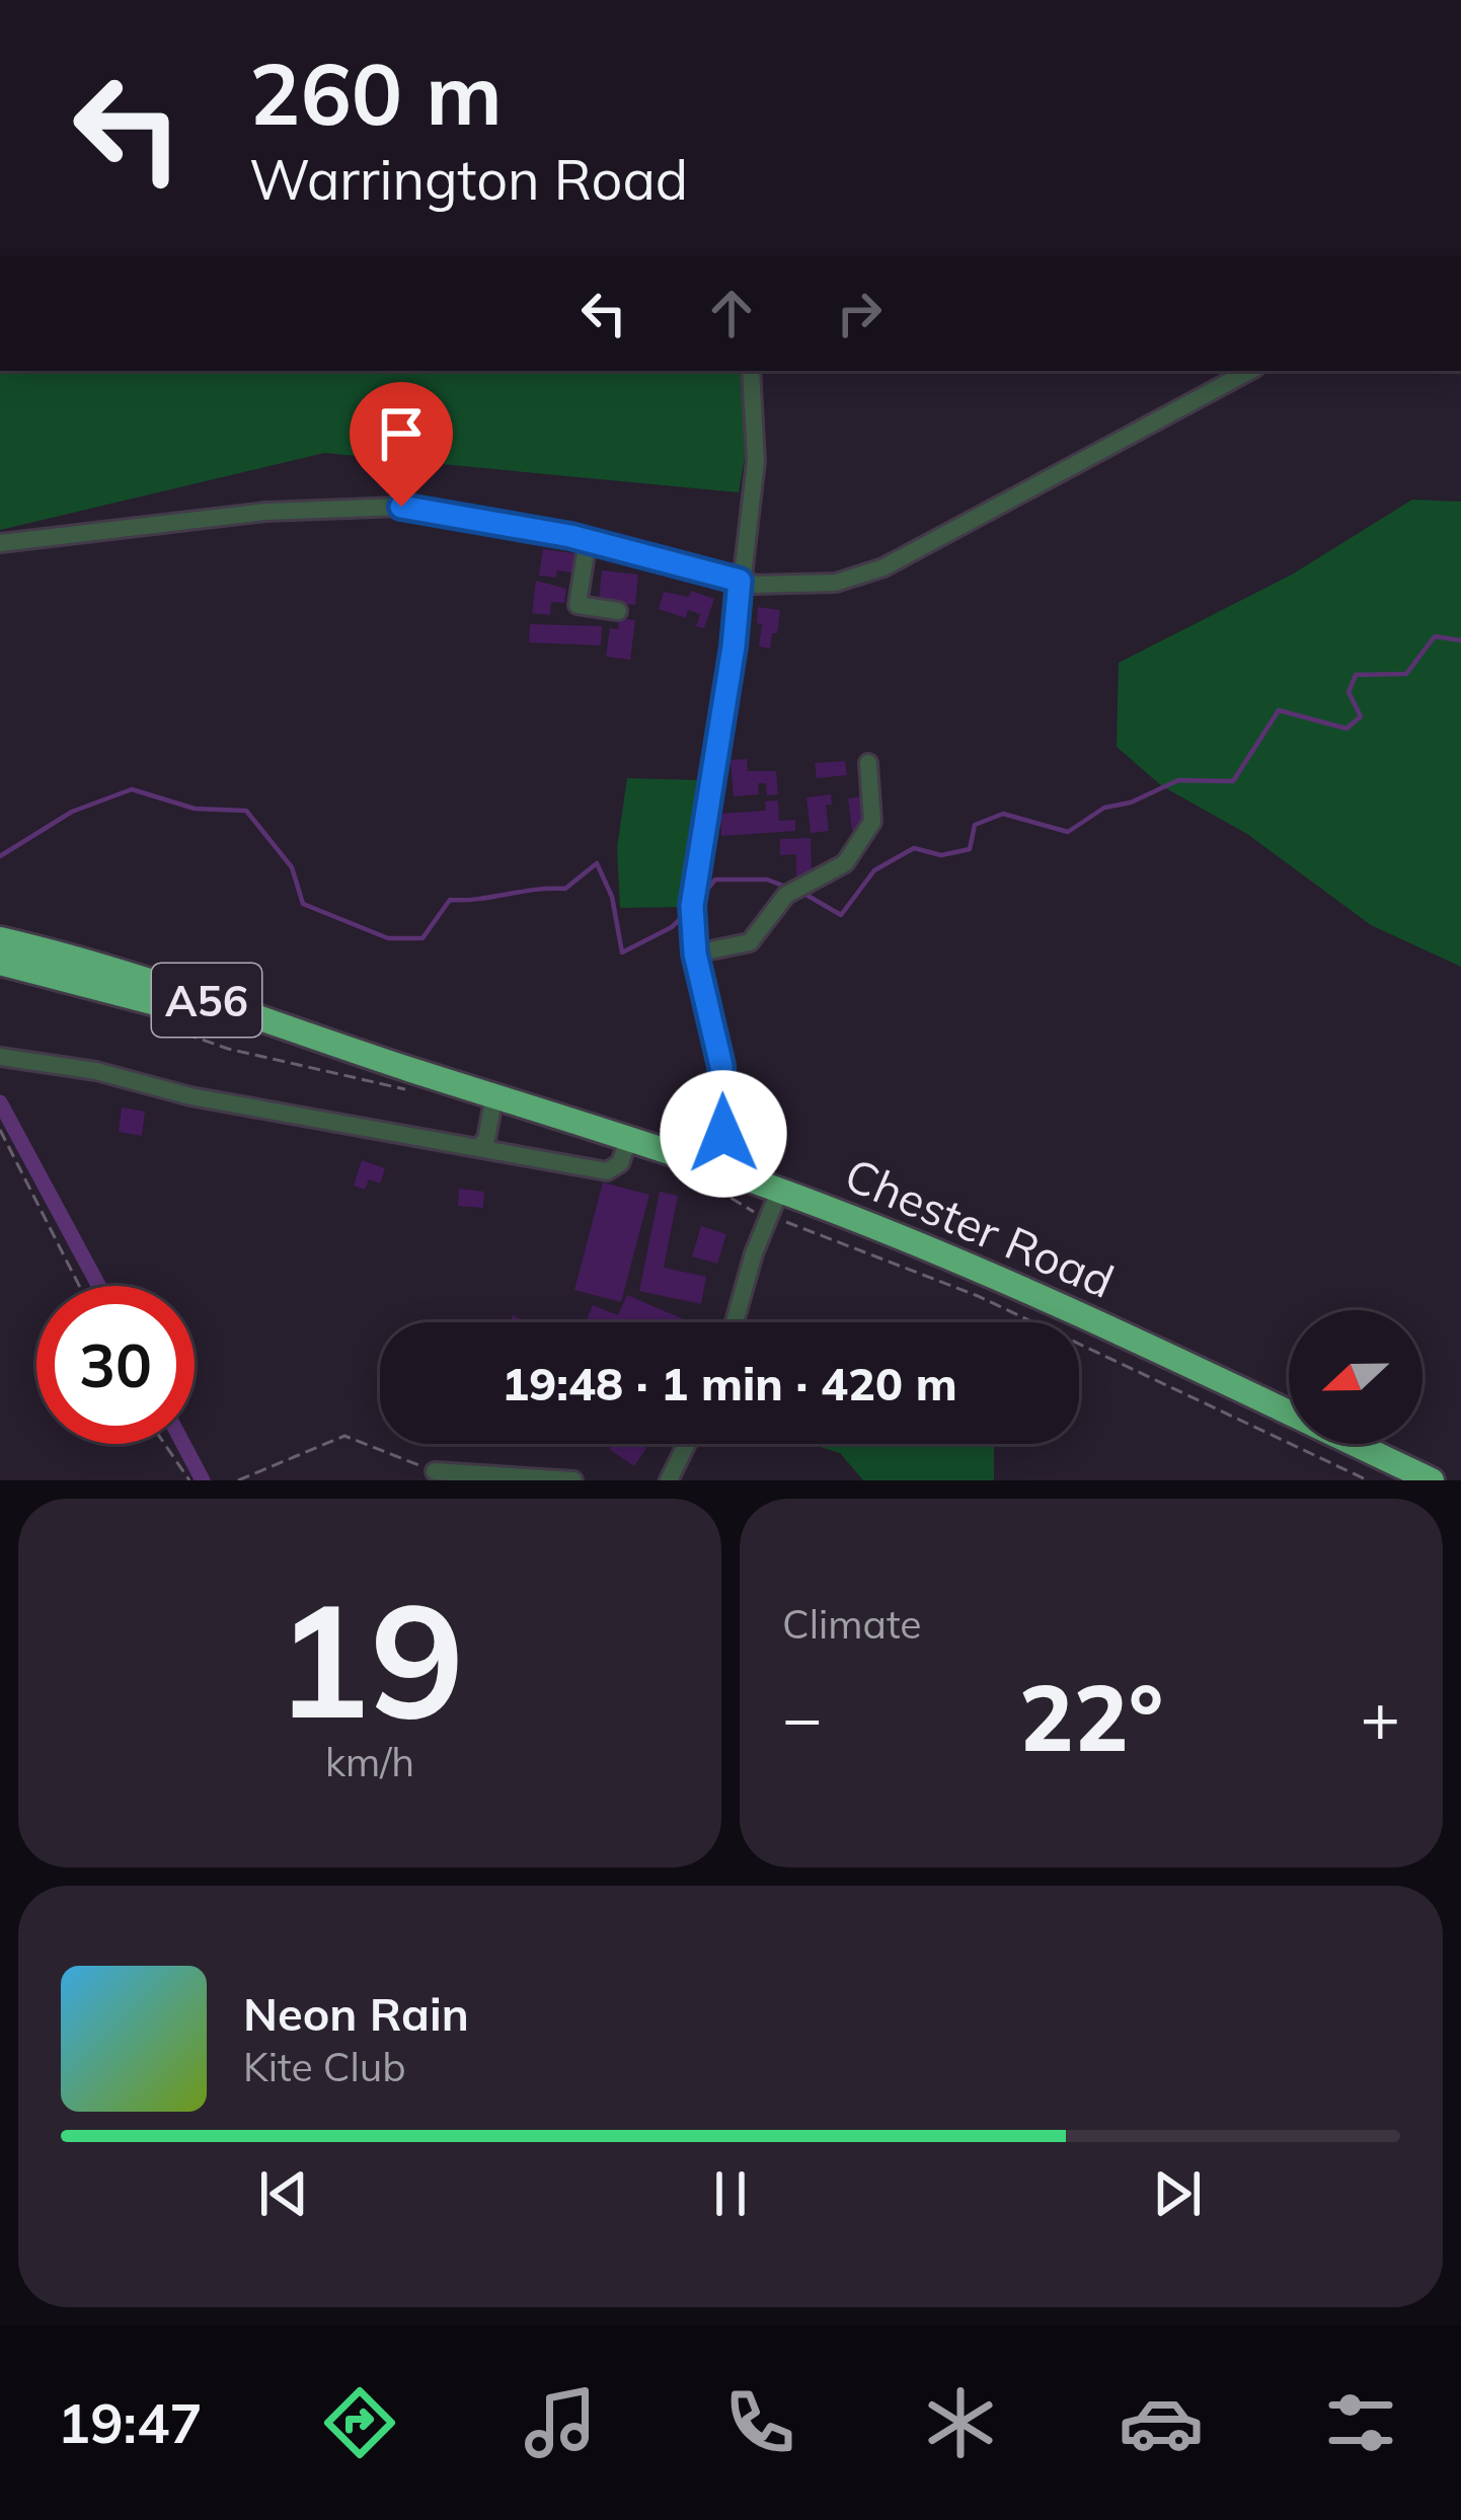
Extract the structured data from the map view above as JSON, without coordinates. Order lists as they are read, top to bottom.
{
  "streets": {
    "highway": ["A56", "Chester Road"]
  },
  "north": "left",
  "page": {
    "turn": ["260 m", "Warrington Road"],
    "limit": "30",
    "trip": "19:48 · 1 min · 420 m",
    "tile": [
      ["19", "km/h"],
      "Climate"
    ],
    "heat": ["−", "22°", "+"],
    "song": ["Neon Rain", "Kite Club"],
    "tabs": "19:47"
  }
}
